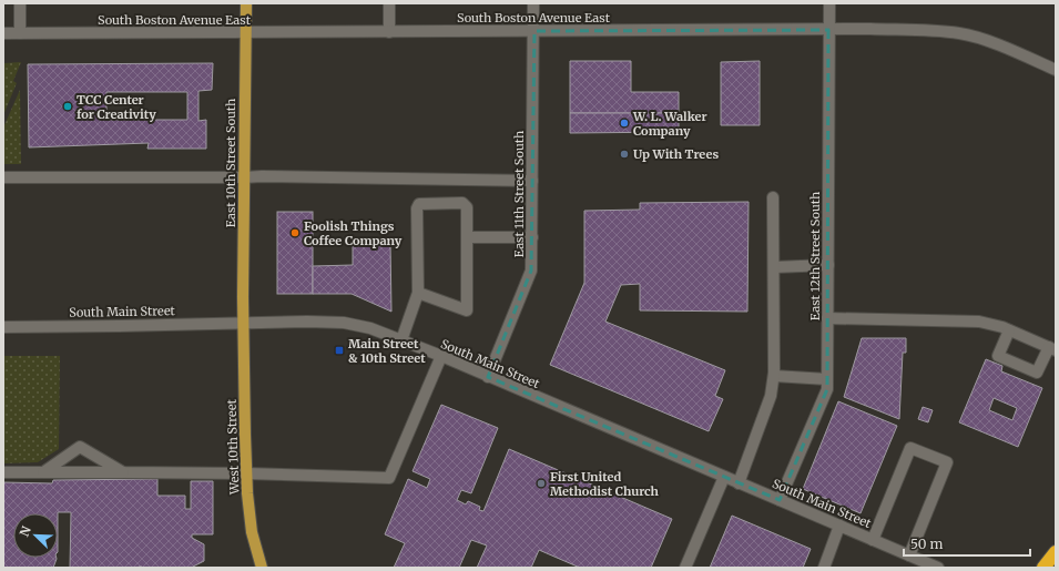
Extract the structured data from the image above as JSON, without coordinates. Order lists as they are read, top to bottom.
{
  "streets": {
    "main road": ["East 10th Street South", "West 10th Street"],
    "street": [
      "South Boston Avenue East",
      "East 11th Street South",
      "East 12th Street South",
      "South Main Street"
    ]
  },
  "crossings": [
    ["South Boston Avenue East", "East 10th Street South"],
    ["South Boston Avenue East", "East 11th Street South"],
    ["South Boston Avenue East", "East 12th Street South"],
    ["East 10th Street South", "South Main Street"],
    ["East 10th Street South", "West 10th Street"],
    ["East 11th Street South", "South Main Street"],
    ["East 12th Street South", "South Main Street"],
    ["South Main Street", "West 10th Street"]
  ],
  "places": {
    "other": [
      "TCC Center for Creativity",
      "W. L. Walker Company",
      "Up With Trees",
      "Foolish Things Coffee Company",
      "First United Methodist Church"
    ],
    "transit": ["Main Street & 10th Street"]
  },
  "scale_bar": "50 m",
  "north": "top left"
}
